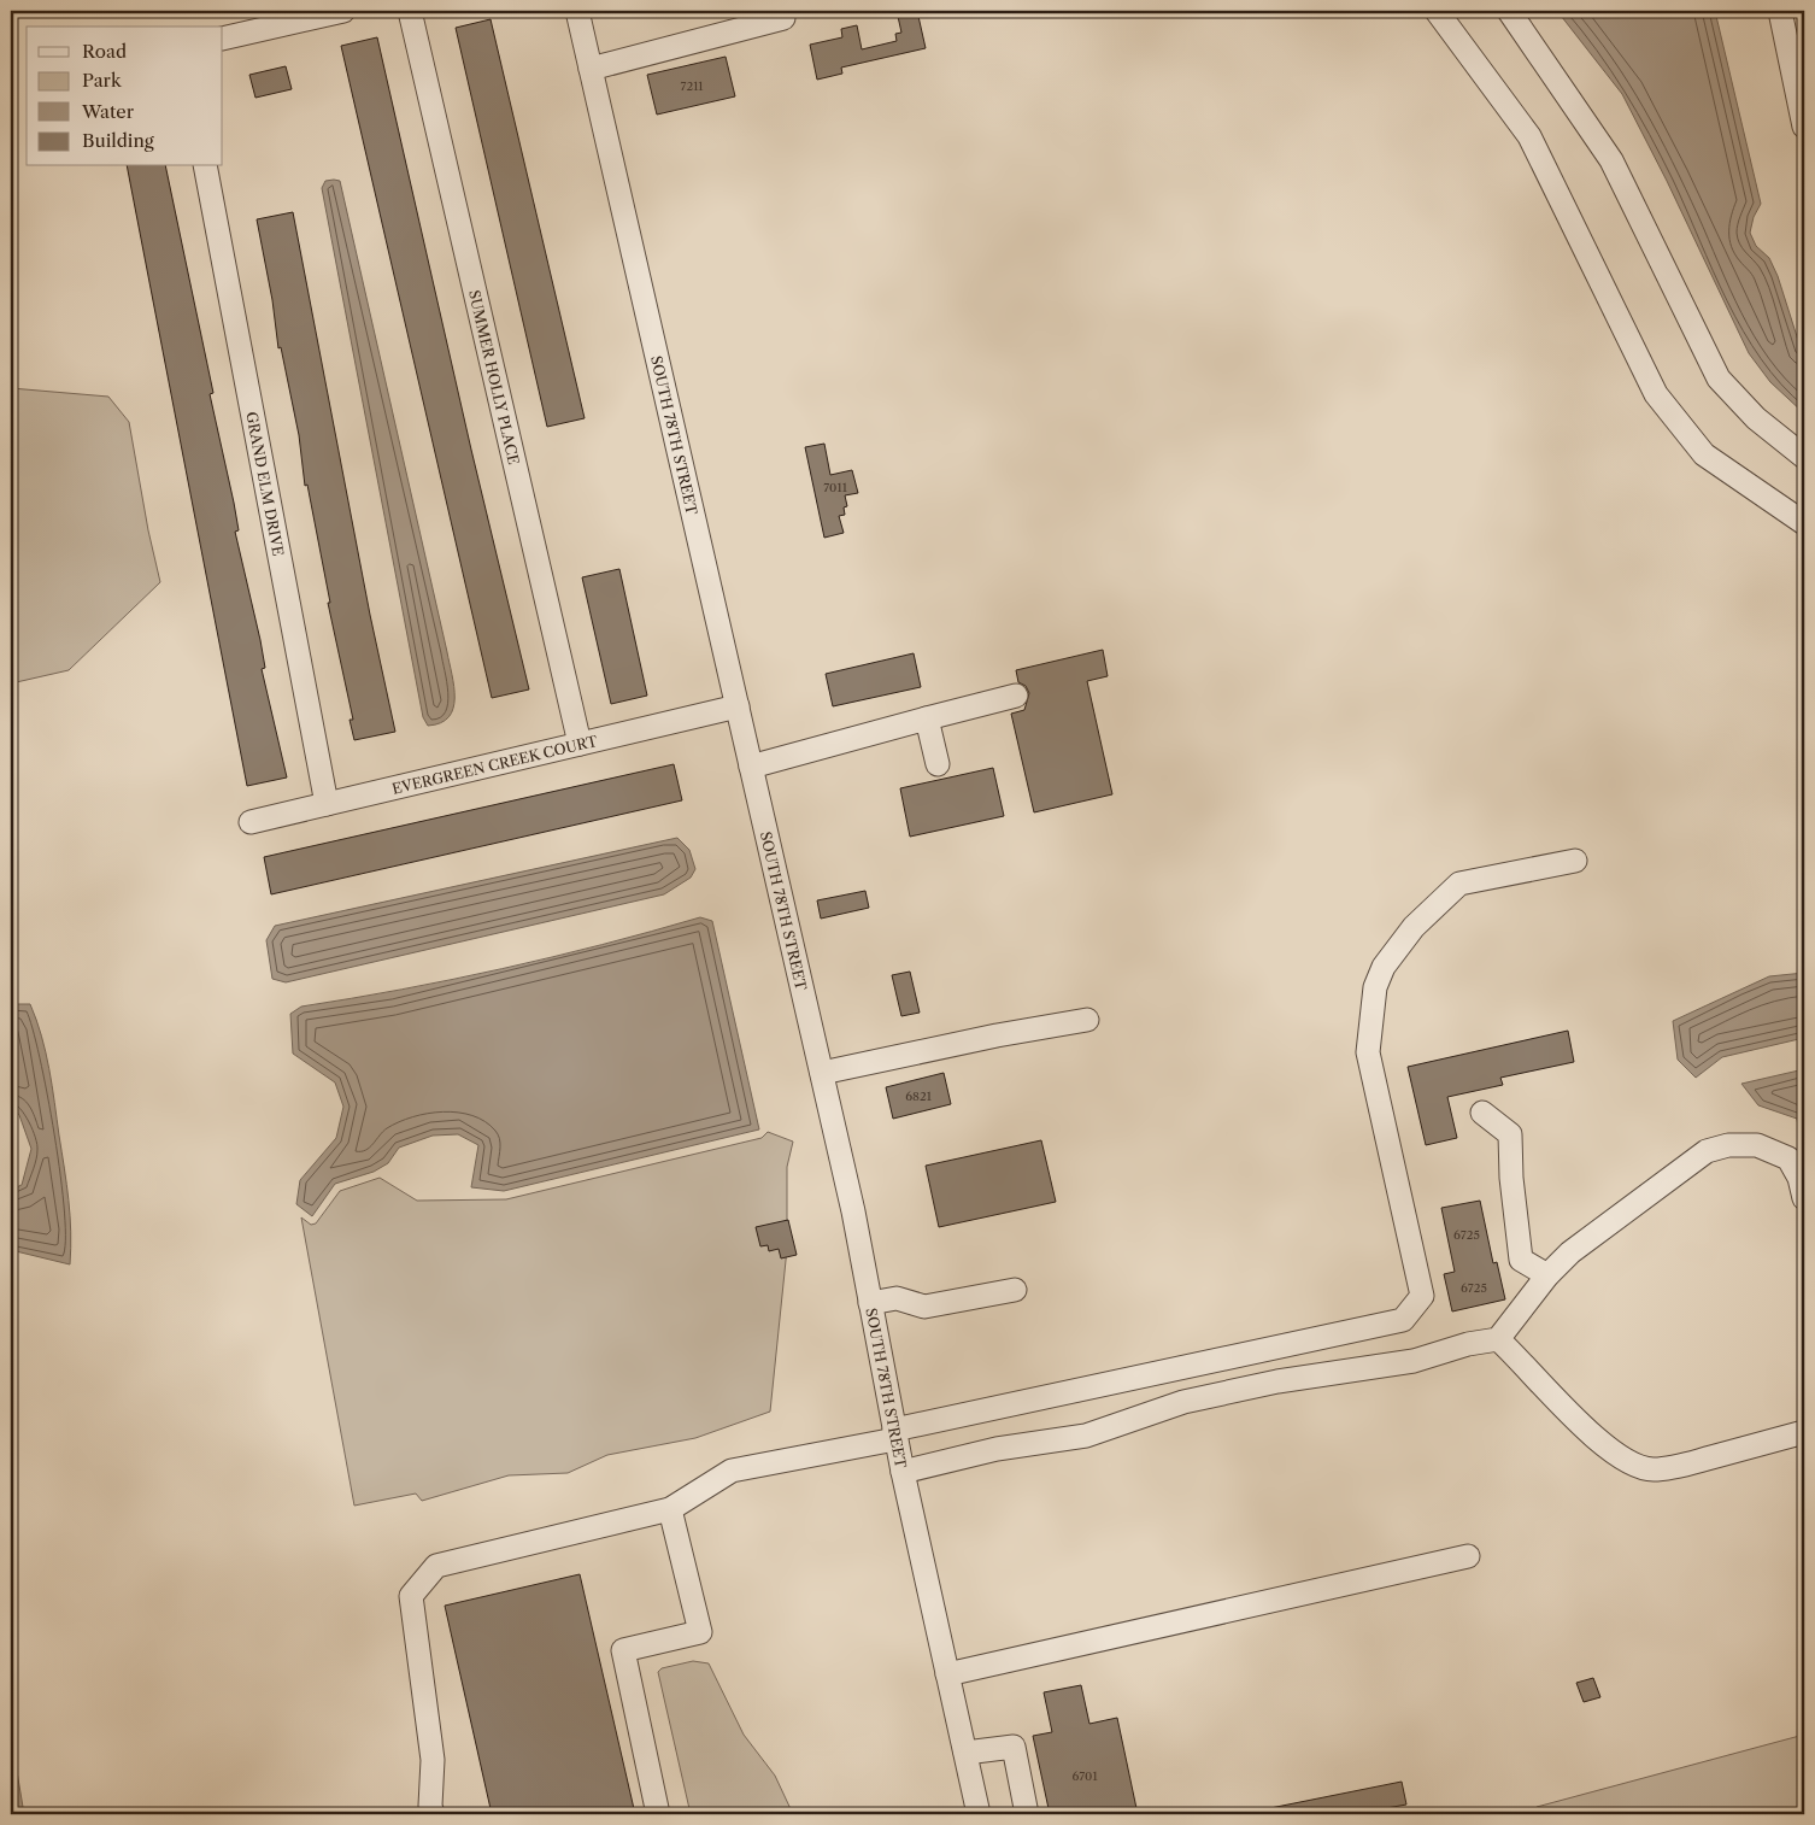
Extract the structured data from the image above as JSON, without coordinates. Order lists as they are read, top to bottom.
{
  "streets": {
    "street": [
      "SUMMER HOLLY PLACE",
      "SOUTH 78TH STREET",
      "GRAND ELM DRIVE",
      "EVERGREEN CREEK COURT"
    ]
  },
  "crossings": [
    ["SUMMER HOLLY PLACE", "EVERGREEN CREEK COURT"],
    ["SOUTH 78TH STREET", "EVERGREEN CREEK COURT"],
    ["GRAND ELM DRIVE", "EVERGREEN CREEK COURT"]
  ],
  "house_numbers": [
    "7211",
    "7011",
    "6821",
    "6725",
    "6725",
    "6701"
  ],
  "legend": [
    "Road",
    "Park",
    "Water",
    "Building"
  ]
}
